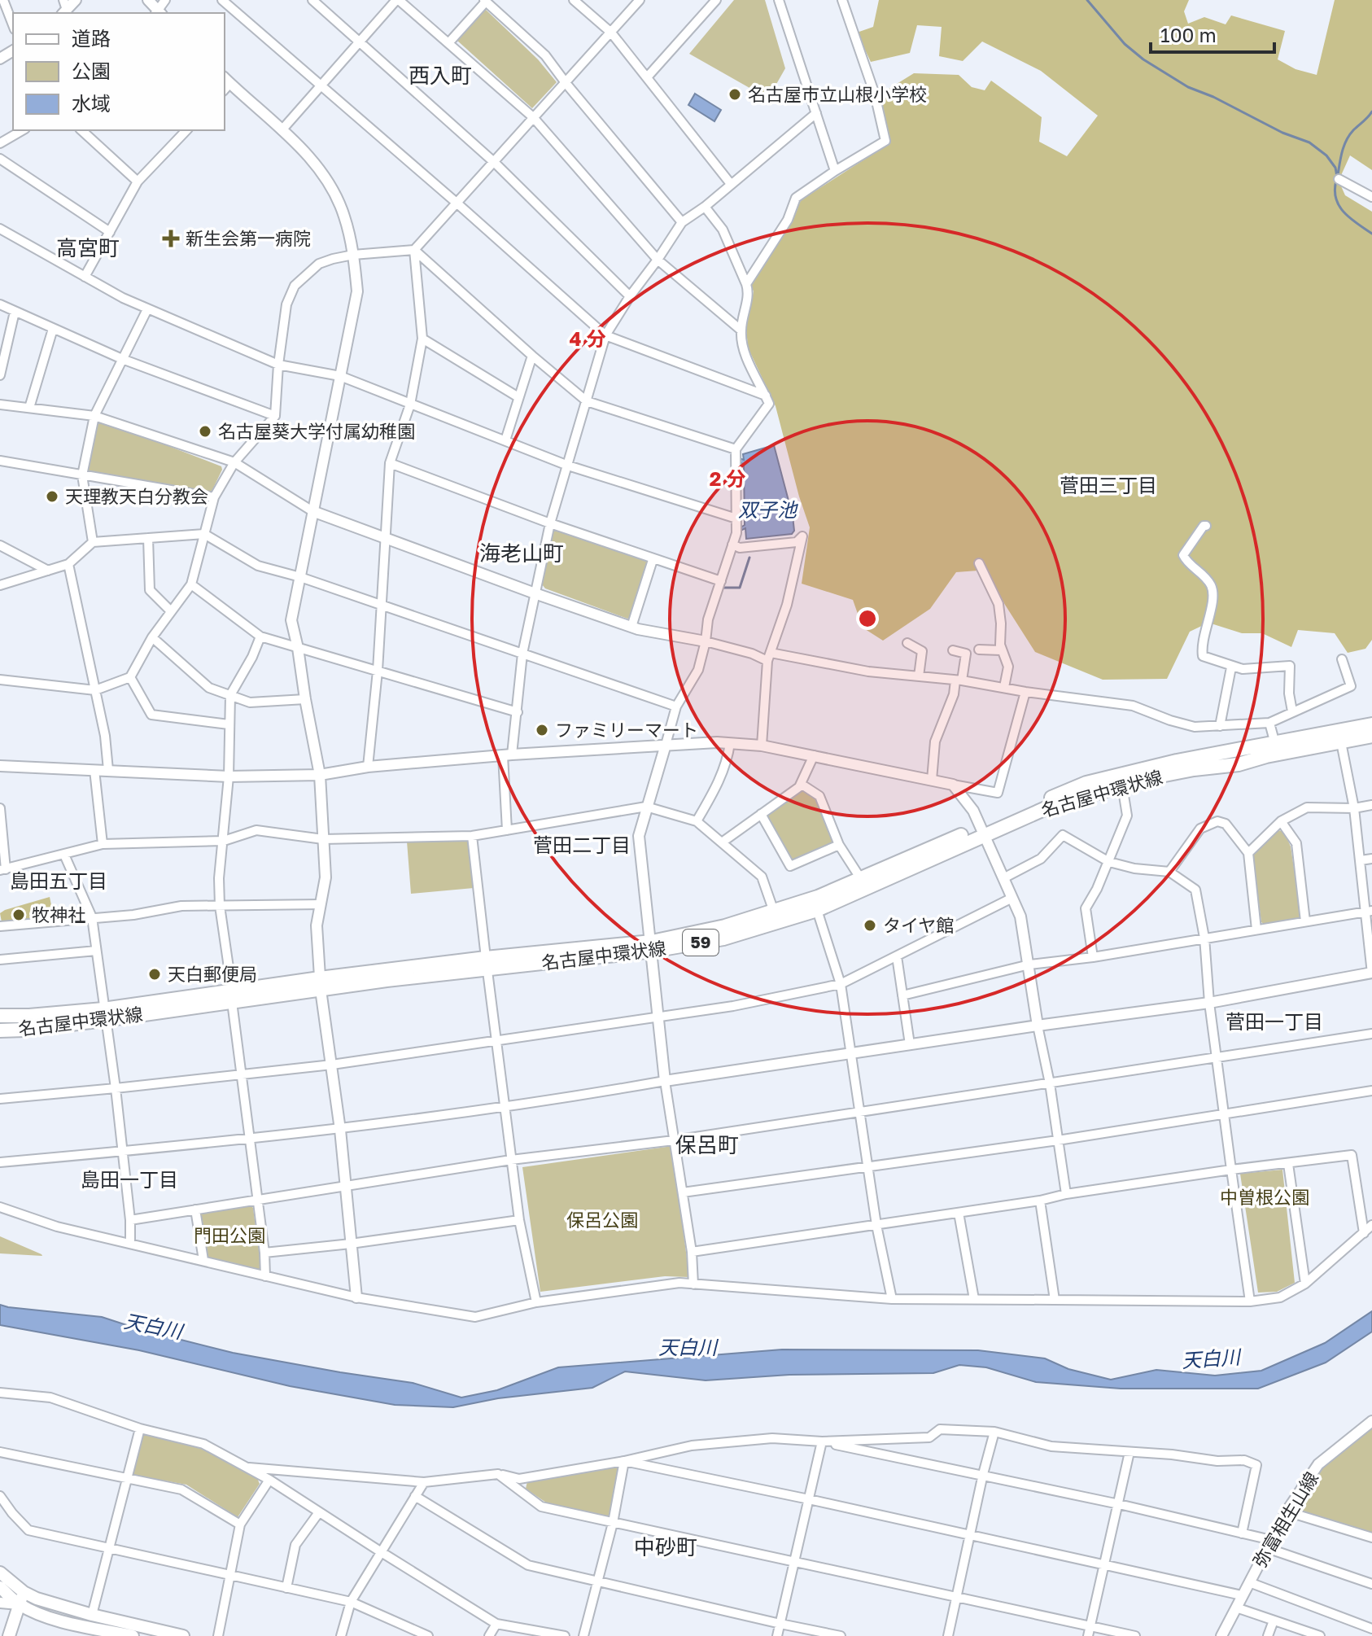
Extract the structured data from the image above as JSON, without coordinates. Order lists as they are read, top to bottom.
{
  "streets": {
    "main road": ["名古屋中環状線", "59"],
    "street": ["弥富相生山線"]
  },
  "districts": [
    "西入町",
    "高宮町",
    "菅田三丁目",
    "海老山町",
    "菅田二丁目",
    "島田五丁目",
    "菅田一丁目",
    "保呂町",
    "島田一丁目",
    "中砂町"
  ],
  "water": ["双子池", "天白川"],
  "parks": ["中曽根公園", "保呂公園", "門田公園"],
  "places": {
    "other": [
      "名古屋市立山根小学校",
      "名古屋葵大学付属幼稚園",
      "天理教天白分教会",
      "ファミリーマート",
      "牧神社",
      "タイヤ館",
      "天白郵便局"
    ],
    "health": ["新生会第一病院"]
  },
  "legend": ["道路", "公園", "水域"],
  "scale_bar": "100 m",
  "rings": ["4 分", "2 分"]
}
